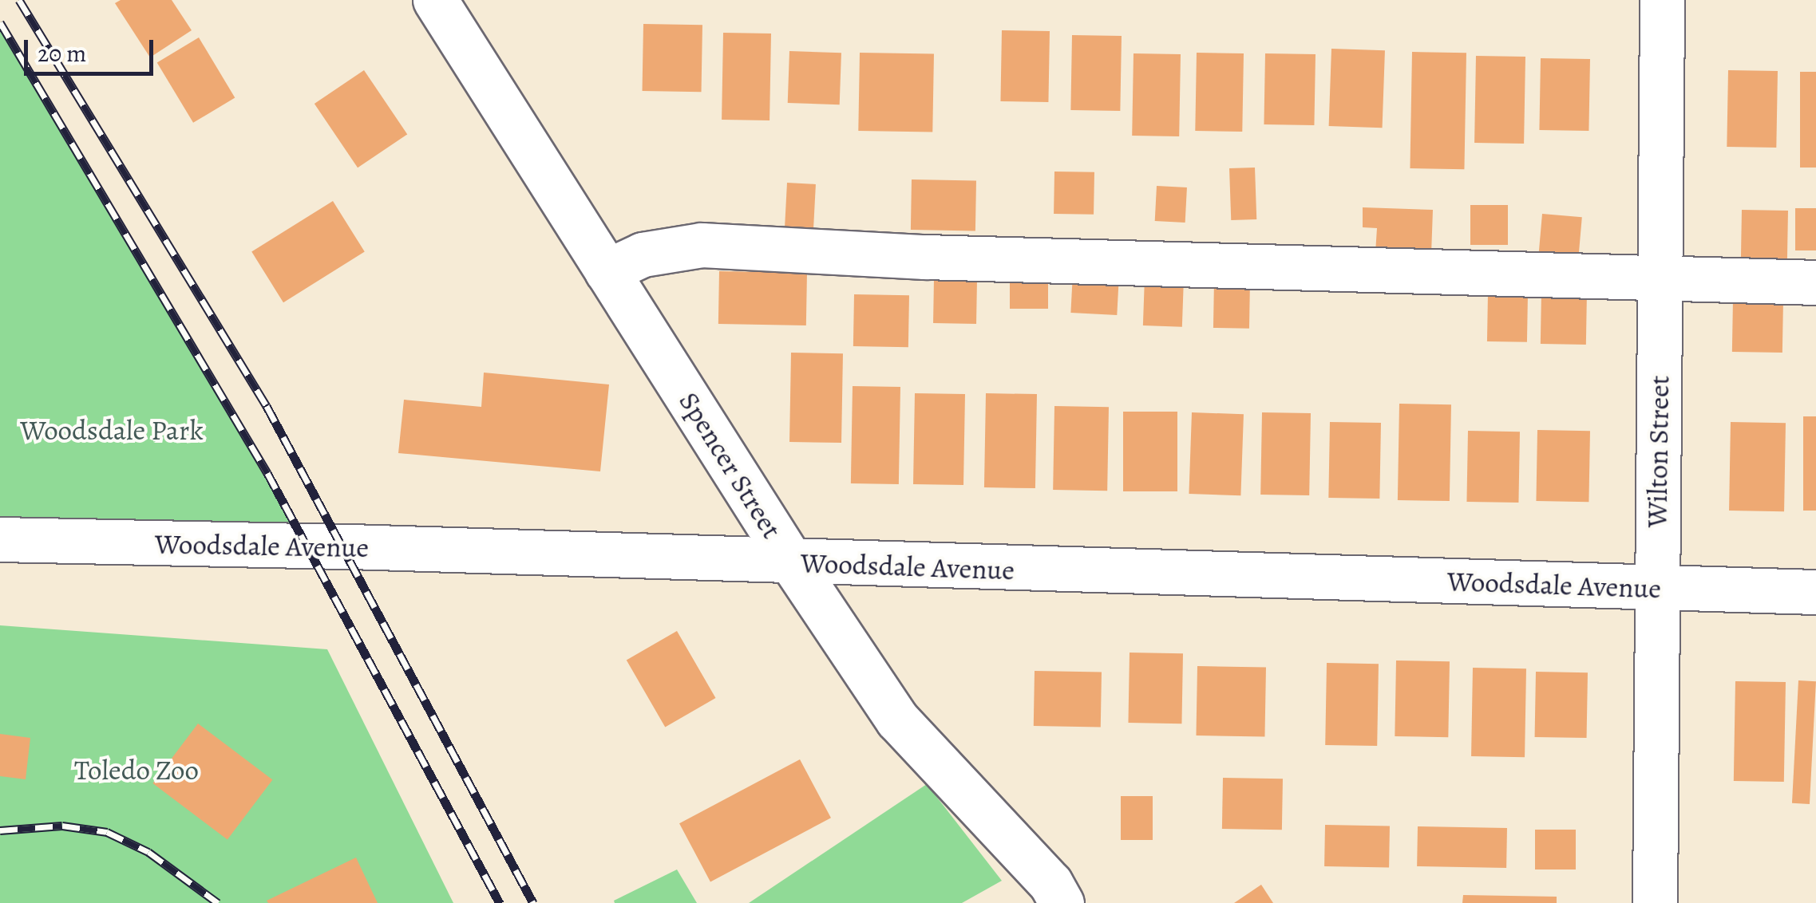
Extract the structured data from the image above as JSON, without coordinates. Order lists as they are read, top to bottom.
{
  "streets": {
    "street": ["Wilton Street", "Spencer Street", "Woodsdale Avenue"]
  },
  "crossings": [
    ["Wilton Street", "Woodsdale Avenue"],
    ["Spencer Street", "Woodsdale Avenue"]
  ],
  "parks": ["Woodsdale Park", "Toledo Zoo"],
  "scale_bar": "20 m"
}
